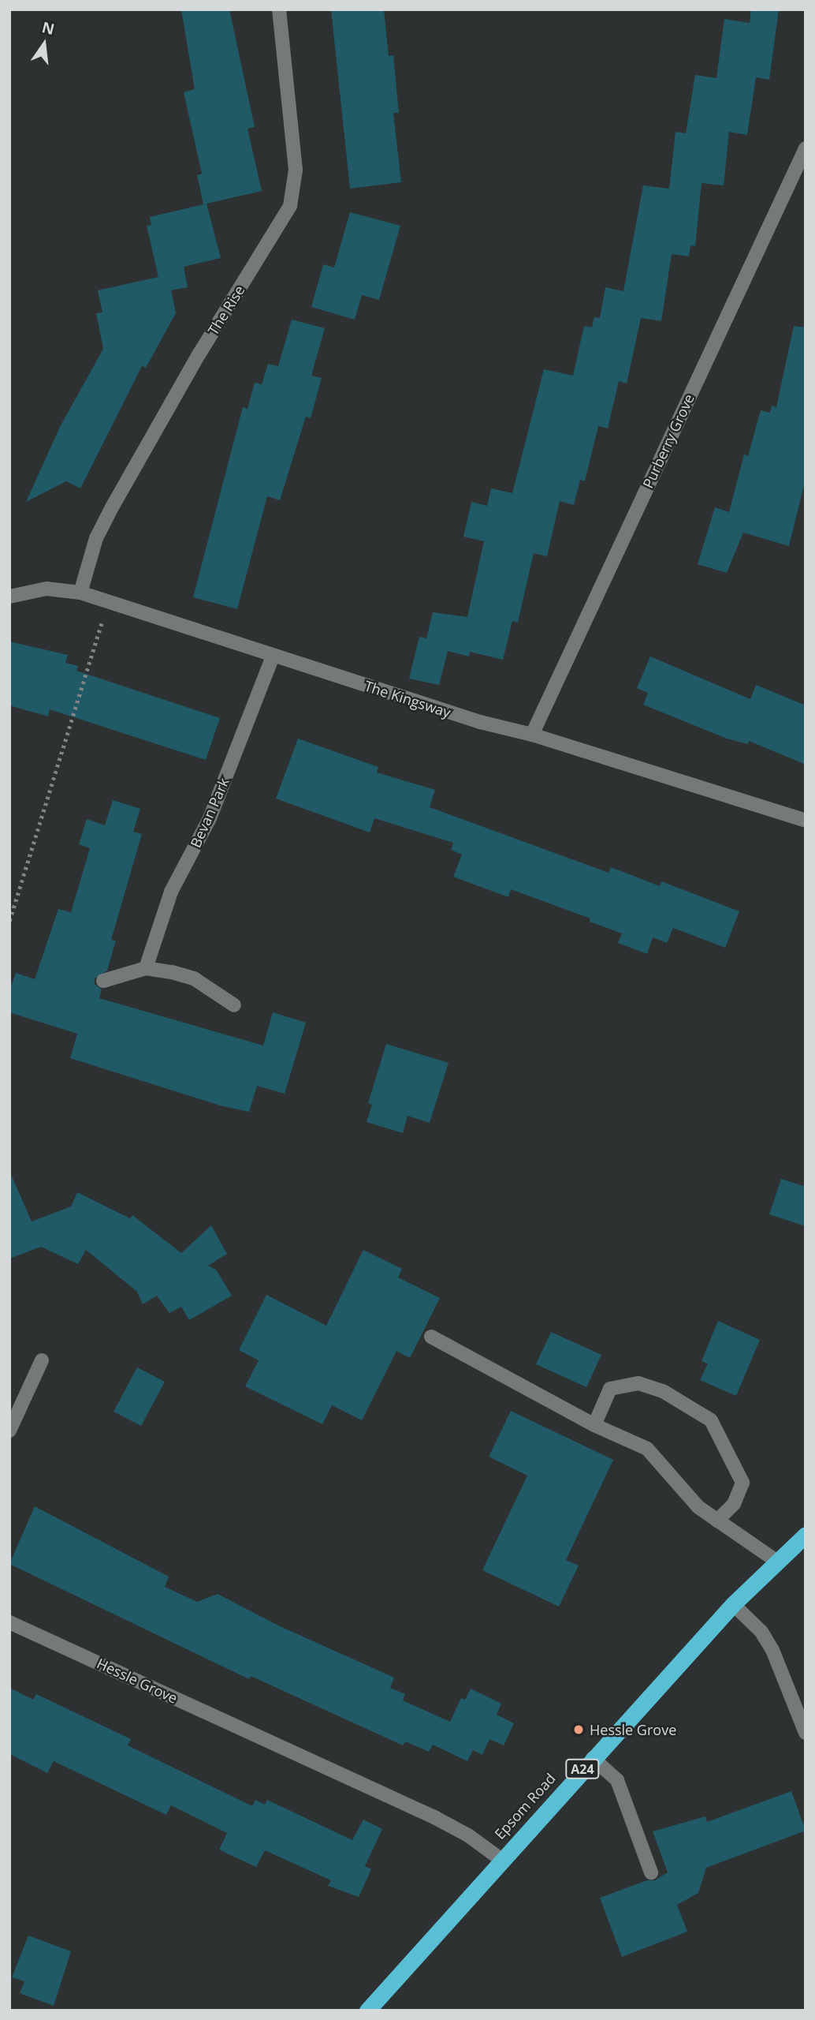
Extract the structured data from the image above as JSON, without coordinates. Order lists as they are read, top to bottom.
{
  "streets": {
    "highway": ["A24", "Epsom Road"],
    "street": [
      "The Rise",
      "Purberry Grove",
      "The Kingsway",
      "Bevan Park",
      "Hessle Grove"
    ]
  },
  "crossings": [
    ["The Rise", "The Kingsway"],
    ["Purberry Grove", "The Kingsway"],
    ["The Kingsway", "Bevan Park"],
    ["Hessle Grove", "Epsom Road"]
  ],
  "places": ["Hessle Grove"],
  "north": "top"
}
